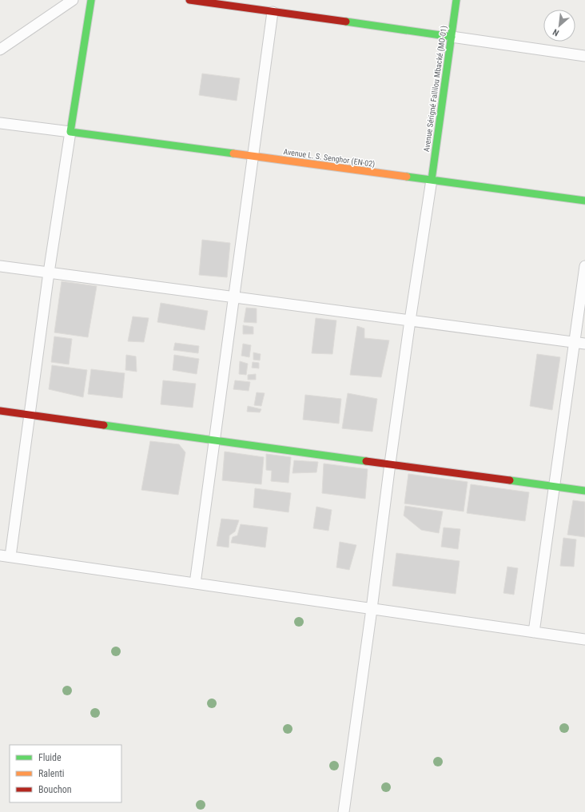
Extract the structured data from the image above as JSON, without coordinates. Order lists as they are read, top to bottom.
{
  "streets": {
    "main road": ["Avenue Sérigné Fallilou Mbacké (MO-01)", "Avenue L. S. Senghor (EN-02)"]
  },
  "crossings": [
    ["Avenue Sérigné Fallilou Mbacké (MO-01)", "Avenue L. S. Senghor (EN-02)"]
  ],
  "legend": ["Fluide", "Ralenti", "Bouchon"],
  "north": "bottom left"
}
